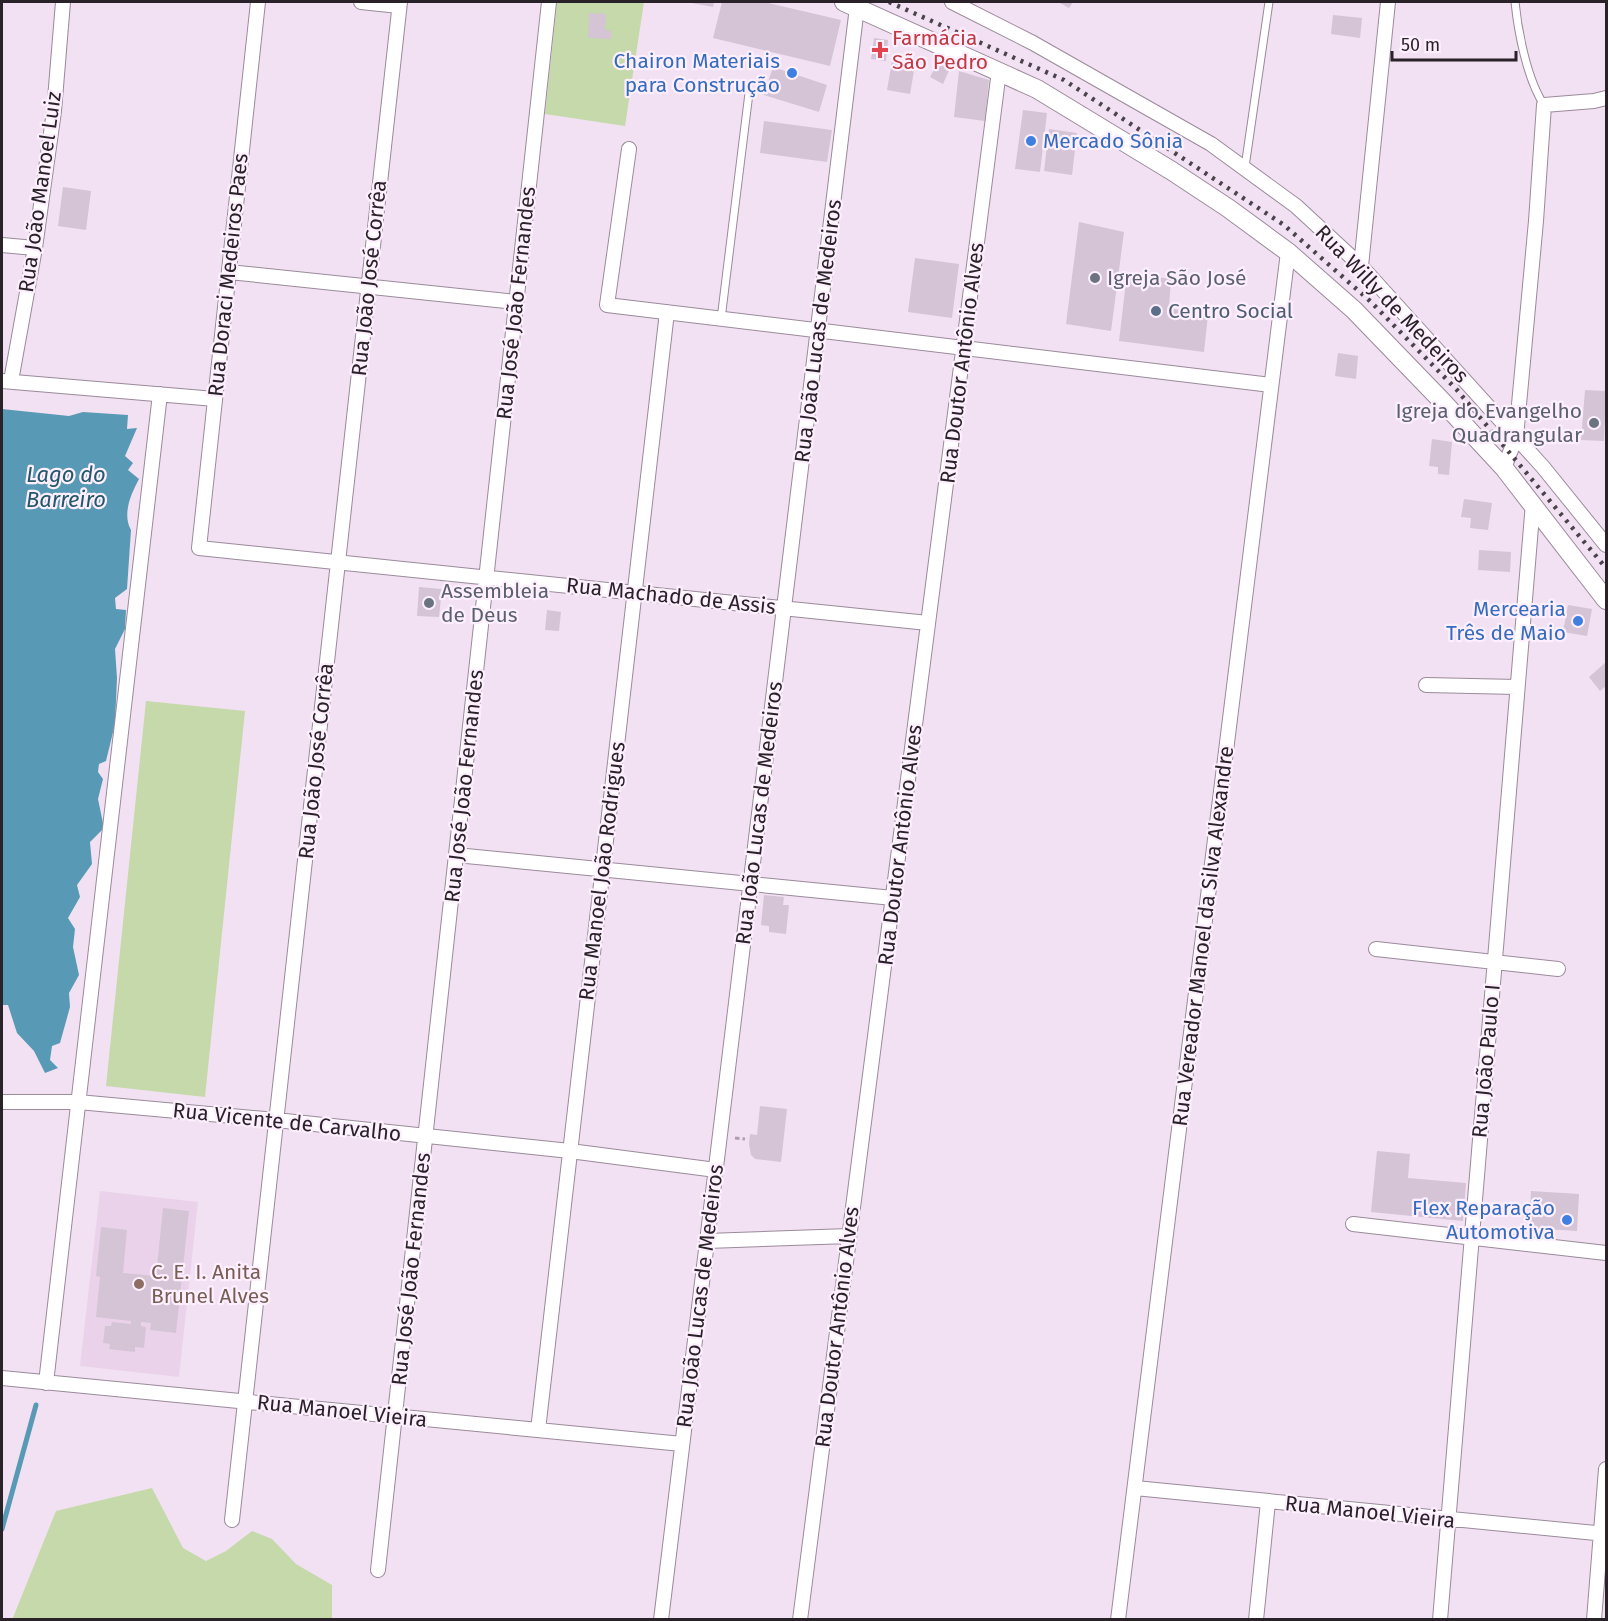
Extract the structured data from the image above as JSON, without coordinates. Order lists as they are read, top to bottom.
{
  "streets": {
    "street": [
      "Rua João Manoel Luiz",
      "Rua Doraci Medeiros Paes",
      "Rua João José Corrêa",
      "Rua José João Fernandes",
      "Rua Willy de Medeiros",
      "Rua João Lucas de Medeiros",
      "Rua Doutor Antônio Alves",
      "Rua Machado de Assis",
      "Rua Manoel João Rodrigues",
      "Rua Vereador Manoel da Silva Alexandre",
      "Rua João Paulo I",
      "Rua Vicente de Carvalho",
      "Rua Manoel Vieira"
    ]
  },
  "crossings": [
    ["Rua Doraci Medeiros Paes", "Rua Machado de Assis"],
    ["Rua João José Corrêa", "Rua Machado de Assis"],
    ["Rua João José Corrêa", "Rua Vicente de Carvalho"],
    ["Rua João José Corrêa", "Rua Manoel Vieira"],
    ["Rua José João Fernandes", "Rua Machado de Assis"],
    ["Rua José João Fernandes", "Rua Vicente de Carvalho"],
    ["Rua José João Fernandes", "Rua Manoel Vieira"],
    ["Rua João Lucas de Medeiros", "Rua Machado de Assis"],
    ["Rua João Lucas de Medeiros", "Rua Vicente de Carvalho"],
    ["Rua João Lucas de Medeiros", "Rua Manoel Vieira"],
    ["Rua Doutor Antônio Alves", "Rua Machado de Assis"],
    ["Rua Machado de Assis", "Rua Manoel João Rodrigues"],
    ["Rua Manoel João Rodrigues", "Rua Vicente de Carvalho"],
    ["Rua Manoel João Rodrigues", "Rua Manoel Vieira"],
    ["Rua Vereador Manoel da Silva Alexandre", "Rua Manoel Vieira"],
    ["Rua João Paulo I", "Rua Manoel Vieira"]
  ],
  "water": ["Lago do Barreiro"],
  "places": {
    "health": ["Farmácia São Pedro"],
    "other": [
      "Chairon Materiais para Construção",
      "Mercado Sônia",
      "Igreja São José",
      "Centro Social",
      "Igreja do Evangelho Quadrangular",
      "Assembleia de Deus",
      "Mercearia Três de Maio",
      "Flex Reparação Automotiva",
      "C. E. I. Anita Brunel Alves"
    ]
  },
  "scale_bar": "50 m"
}
